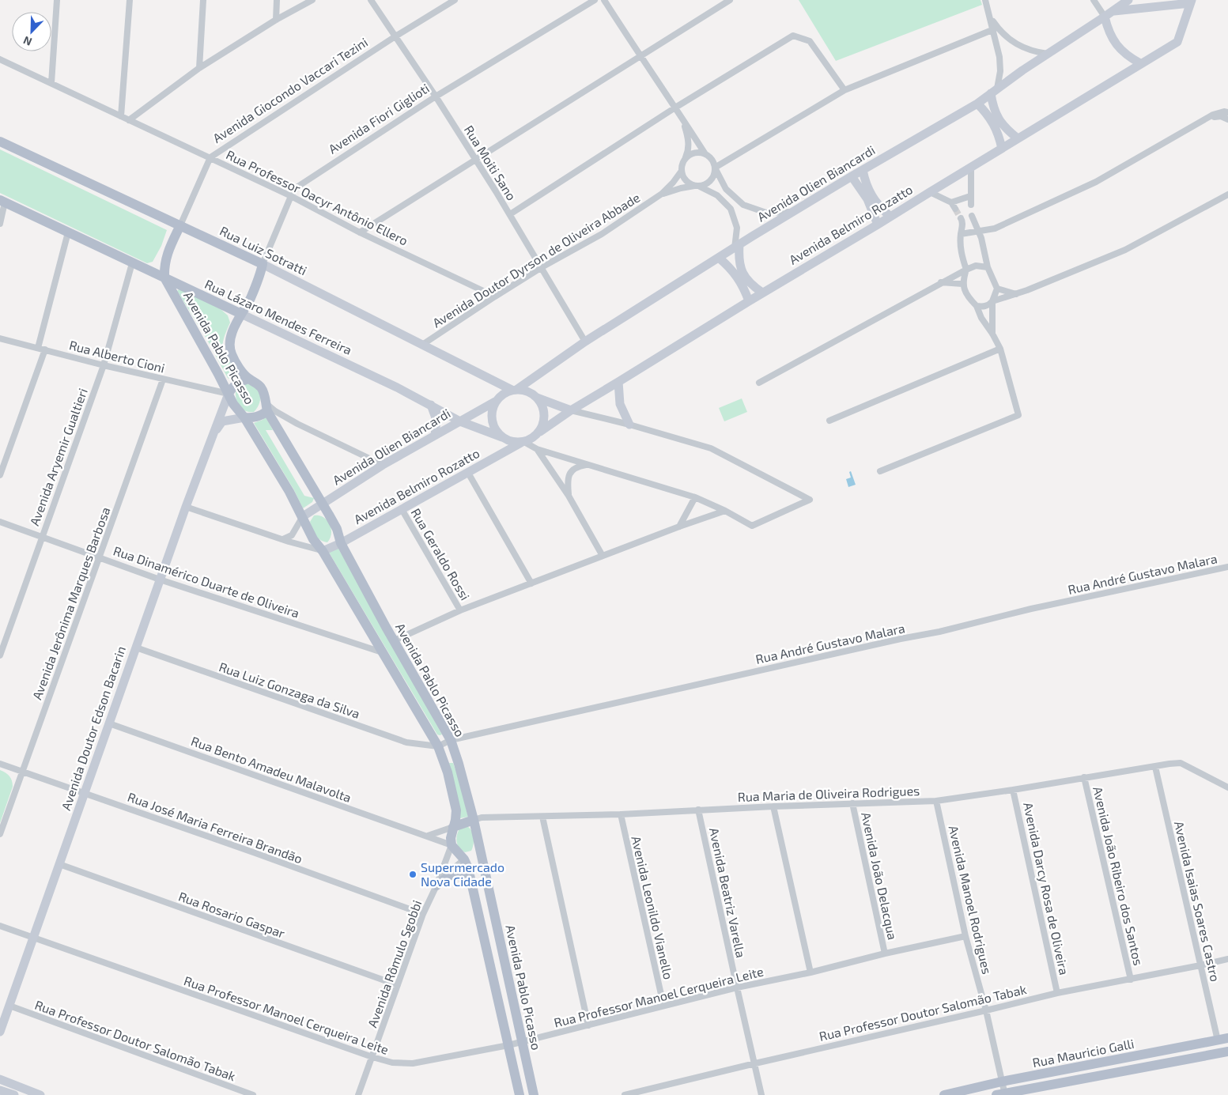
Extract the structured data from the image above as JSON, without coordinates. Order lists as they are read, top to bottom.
{
  "streets": {
    "main road": [
      "Avenida Giocondo Vaccari Tezini",
      "Avenida Fiori Giglioti",
      "Rua Luiz Sotratti",
      "Rua Lázaro Mendes Ferreira",
      "Avenida Pablo Picasso",
      "Rua Mauricio Galli"
    ],
    "street": [
      "Rua Moiti Sano",
      "Avenida Olien Biancardi",
      "Rua Professor Oacyr Antônio Ellero",
      "Avenida Belmiro Rozatto",
      "Avenida Doutor Dyrson de Oliveira Abbade",
      "Rua Alberto Cioni",
      "Avenida Aryemir Gualtieri",
      "Rua Geraldo Rossi",
      "Rua André Gustavo Malara",
      "Rua Dinamérico Duarte de Oliveira",
      "Avenida Jerônima Marques Barbosa",
      "Rua Luiz Gonzaga da Silva",
      "Avenida Doutor Edson Bacarin",
      "Rua Bento Amadeu Malavolta",
      "Rua Maria de Oliveira Rodrigues",
      "Rua José Maria Ferreira Brandão",
      "Avenida João Delacqua",
      "Avenida João Ribeiro dos Santos",
      "Avenida Darcy Rosa de Oliveira",
      "Avenida Beatriz Varella",
      "Avenida Manoel Rodrigues",
      "Avenida Isaias Soares Castro",
      "Avenida Leonildo Vianello",
      "Rua Rosario Gaspar",
      "Avenida Rômulo Sgobbi",
      "Rua Professor Manoel Cerqueira Leite",
      "Rua Professor Doutor Salomão Tabak"
    ]
  },
  "crossings": [
    ["Avenida Giocondo Vaccari Tezini", "Rua Moiti Sano"],
    ["Avenida Giocondo Vaccari Tezini", "Rua Professor Oacyr Antônio Ellero"],
    ["Avenida Giocondo Vaccari Tezini", "Rua Luiz Sotratti"],
    ["Avenida Giocondo Vaccari Tezini", "Rua Lázaro Mendes Ferreira"],
    ["Avenida Giocondo Vaccari Tezini", "Avenida Pablo Picasso"],
    ["Avenida Fiori Giglioti", "Rua Moiti Sano"],
    ["Avenida Fiori Giglioti", "Rua Professor Oacyr Antônio Ellero"],
    ["Avenida Fiori Giglioti", "Rua Luiz Sotratti"],
    ["Avenida Fiori Giglioti", "Rua Lázaro Mendes Ferreira"],
    ["Avenida Fiori Giglioti", "Avenida Pablo Picasso"],
    ["Rua Moiti Sano", "Avenida Olien Biancardi"],
    ["Rua Moiti Sano", "Avenida Doutor Dyrson de Oliveira Abbade"],
    ["Avenida Olien Biancardi", "Avenida Belmiro Rozatto"],
    ["Avenida Olien Biancardi", "Rua Luiz Sotratti"],
    ["Avenida Olien Biancardi", "Rua Lázaro Mendes Ferreira"],
    ["Avenida Olien Biancardi", "Avenida Pablo Picasso"],
    ["Rua Professor Oacyr Antônio Ellero", "Avenida Doutor Dyrson de Oliveira Abbade"],
    ["Avenida Belmiro Rozatto", "Rua Luiz Sotratti"],
    ["Avenida Belmiro Rozatto", "Rua Lázaro Mendes Ferreira"],
    ["Avenida Belmiro Rozatto", "Avenida Pablo Picasso"],
    ["Avenida Belmiro Rozatto", "Rua Geraldo Rossi"],
    ["Rua Luiz Sotratti", "Avenida Doutor Dyrson de Oliveira Abbade"],
    ["Rua Luiz Sotratti", "Rua Lázaro Mendes Ferreira"],
    ["Rua Lázaro Mendes Ferreira", "Avenida Pablo Picasso"],
    ["Rua Lázaro Mendes Ferreira", "Avenida Aryemir Gualtieri"],
    ["Avenida Pablo Picasso", "Rua Alberto Cioni"],
    ["Avenida Pablo Picasso", "Rua André Gustavo Malara"],
    ["Avenida Pablo Picasso", "Rua Dinamérico Duarte de Oliveira"],
    ["Avenida Pablo Picasso", "Rua Luiz Gonzaga da Silva"],
    ["Avenida Pablo Picasso", "Avenida Doutor Edson Bacarin"],
    ["Avenida Pablo Picasso", "Rua Bento Amadeu Malavolta"],
    ["Avenida Pablo Picasso", "Rua Maria de Oliveira Rodrigues"],
    ["Avenida Pablo Picasso", "Avenida Rômulo Sgobbi"],
    ["Avenida Pablo Picasso", "Rua Professor Manoel Cerqueira Leite"],
    ["Rua Alberto Cioni", "Avenida Aryemir Gualtieri"],
    ["Rua Alberto Cioni", "Avenida Jerônima Marques Barbosa"],
    ["Rua Alberto Cioni", "Avenida Doutor Edson Bacarin"],
    ["Avenida Aryemir Gualtieri", "Rua Dinamérico Duarte de Oliveira"],
    ["Rua André Gustavo Malara", "Rua Luiz Gonzaga da Silva"],
    ["Rua Dinamérico Duarte de Oliveira", "Avenida Jerônima Marques Barbosa"],
    ["Rua Dinamérico Duarte de Oliveira", "Avenida Doutor Edson Bacarin"],
    ["Avenida Jerônima Marques Barbosa", "Rua José Maria Ferreira Brandão"],
    ["Rua Luiz Gonzaga da Silva", "Avenida Doutor Edson Bacarin"],
    ["Avenida Doutor Edson Bacarin", "Rua Bento Amadeu Malavolta"],
    ["Avenida Doutor Edson Bacarin", "Rua José Maria Ferreira Brandão"],
    ["Avenida Doutor Edson Bacarin", "Rua Rosario Gaspar"],
    ["Avenida Doutor Edson Bacarin", "Rua Professor Manoel Cerqueira Leite"],
    ["Avenida Doutor Edson Bacarin", "Rua Professor Doutor Salomão Tabak"],
    ["Rua Bento Amadeu Malavolta", "Avenida Rômulo Sgobbi"],
    ["Rua Maria de Oliveira Rodrigues", "Avenida João Delacqua"],
    ["Rua Maria de Oliveira Rodrigues", "Avenida João Ribeiro dos Santos"],
    ["Rua Maria de Oliveira Rodrigues", "Avenida Darcy Rosa de Oliveira"],
    ["Rua Maria de Oliveira Rodrigues", "Avenida Beatriz Varella"],
    ["Rua Maria de Oliveira Rodrigues", "Avenida Manoel Rodrigues"],
    ["Rua Maria de Oliveira Rodrigues", "Avenida Isaias Soares Castro"],
    ["Rua Maria de Oliveira Rodrigues", "Avenida Leonildo Vianello"],
    ["Rua José Maria Ferreira Brandão", "Avenida Rômulo Sgobbi"],
    ["Avenida João Delacqua", "Rua Professor Manoel Cerqueira Leite"],
    ["Avenida João Ribeiro dos Santos", "Rua Professor Doutor Salomão Tabak"],
    ["Avenida Darcy Rosa de Oliveira", "Rua Professor Doutor Salomão Tabak"],
    ["Avenida Beatriz Varella", "Rua Professor Manoel Cerqueira Leite"],
    ["Avenida Beatriz Varella", "Rua Professor Doutor Salomão Tabak"],
    ["Avenida Manoel Rodrigues", "Rua Professor Manoel Cerqueira Leite"],
    ["Avenida Manoel Rodrigues", "Rua Professor Doutor Salomão Tabak"],
    ["Avenida Manoel Rodrigues", "Rua Mauricio Galli"],
    ["Avenida Isaias Soares Castro", "Rua Professor Doutor Salomão Tabak"],
    ["Avenida Isaias Soares Castro", "Rua Mauricio Galli"],
    ["Avenida Leonildo Vianello", "Rua Professor Manoel Cerqueira Leite"],
    ["Rua Rosario Gaspar", "Avenida Rômulo Sgobbi"],
    ["Avenida Rômulo Sgobbi", "Rua Professor Manoel Cerqueira Leite"]
  ],
  "places": ["Supermercado Nova Cidade"],
  "north": "bottom left"
}
